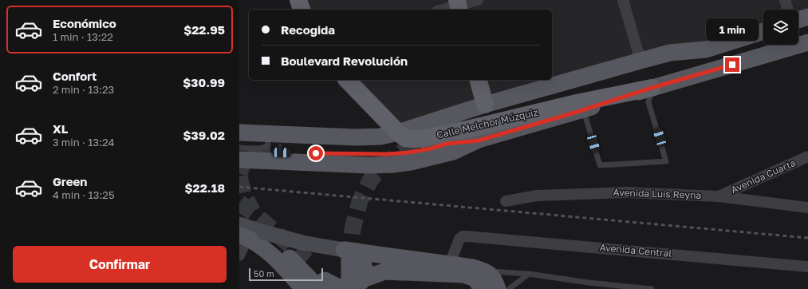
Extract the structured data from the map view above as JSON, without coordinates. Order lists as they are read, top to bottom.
{
  "streets": {
    "highway": ["Calle Melchor Múzquiz"],
    "street": ["Avenida Cuarta", "Avenida Luis Reyna", "Avenida Central"]
  },
  "crossings": [
    ["Avenida Cuarta", "Avenida Luis Reyna"]
  ],
  "scale_bar": "50 m",
  "page": {
    "list": [
      {
        "name": "Económico",
        "note": "1 min · 13:22",
        "value": "$22.95"
      },
      {
        "name": "Confort",
        "note": "2 min · 13:23",
        "value": "$30.99"
      },
      {
        "name": "XL",
        "note": "3 min · 13:24",
        "value": "$39.02"
      },
      {
        "name": "Green",
        "note": "4 min · 13:25",
        "value": "$22.18"
      }
    ],
    "banner": ["Recogida", "Boulevard Revolución"],
    "bubble": "1 min",
    "buttons": "Confirmar",
    "scale": "50 m"
  }
}
